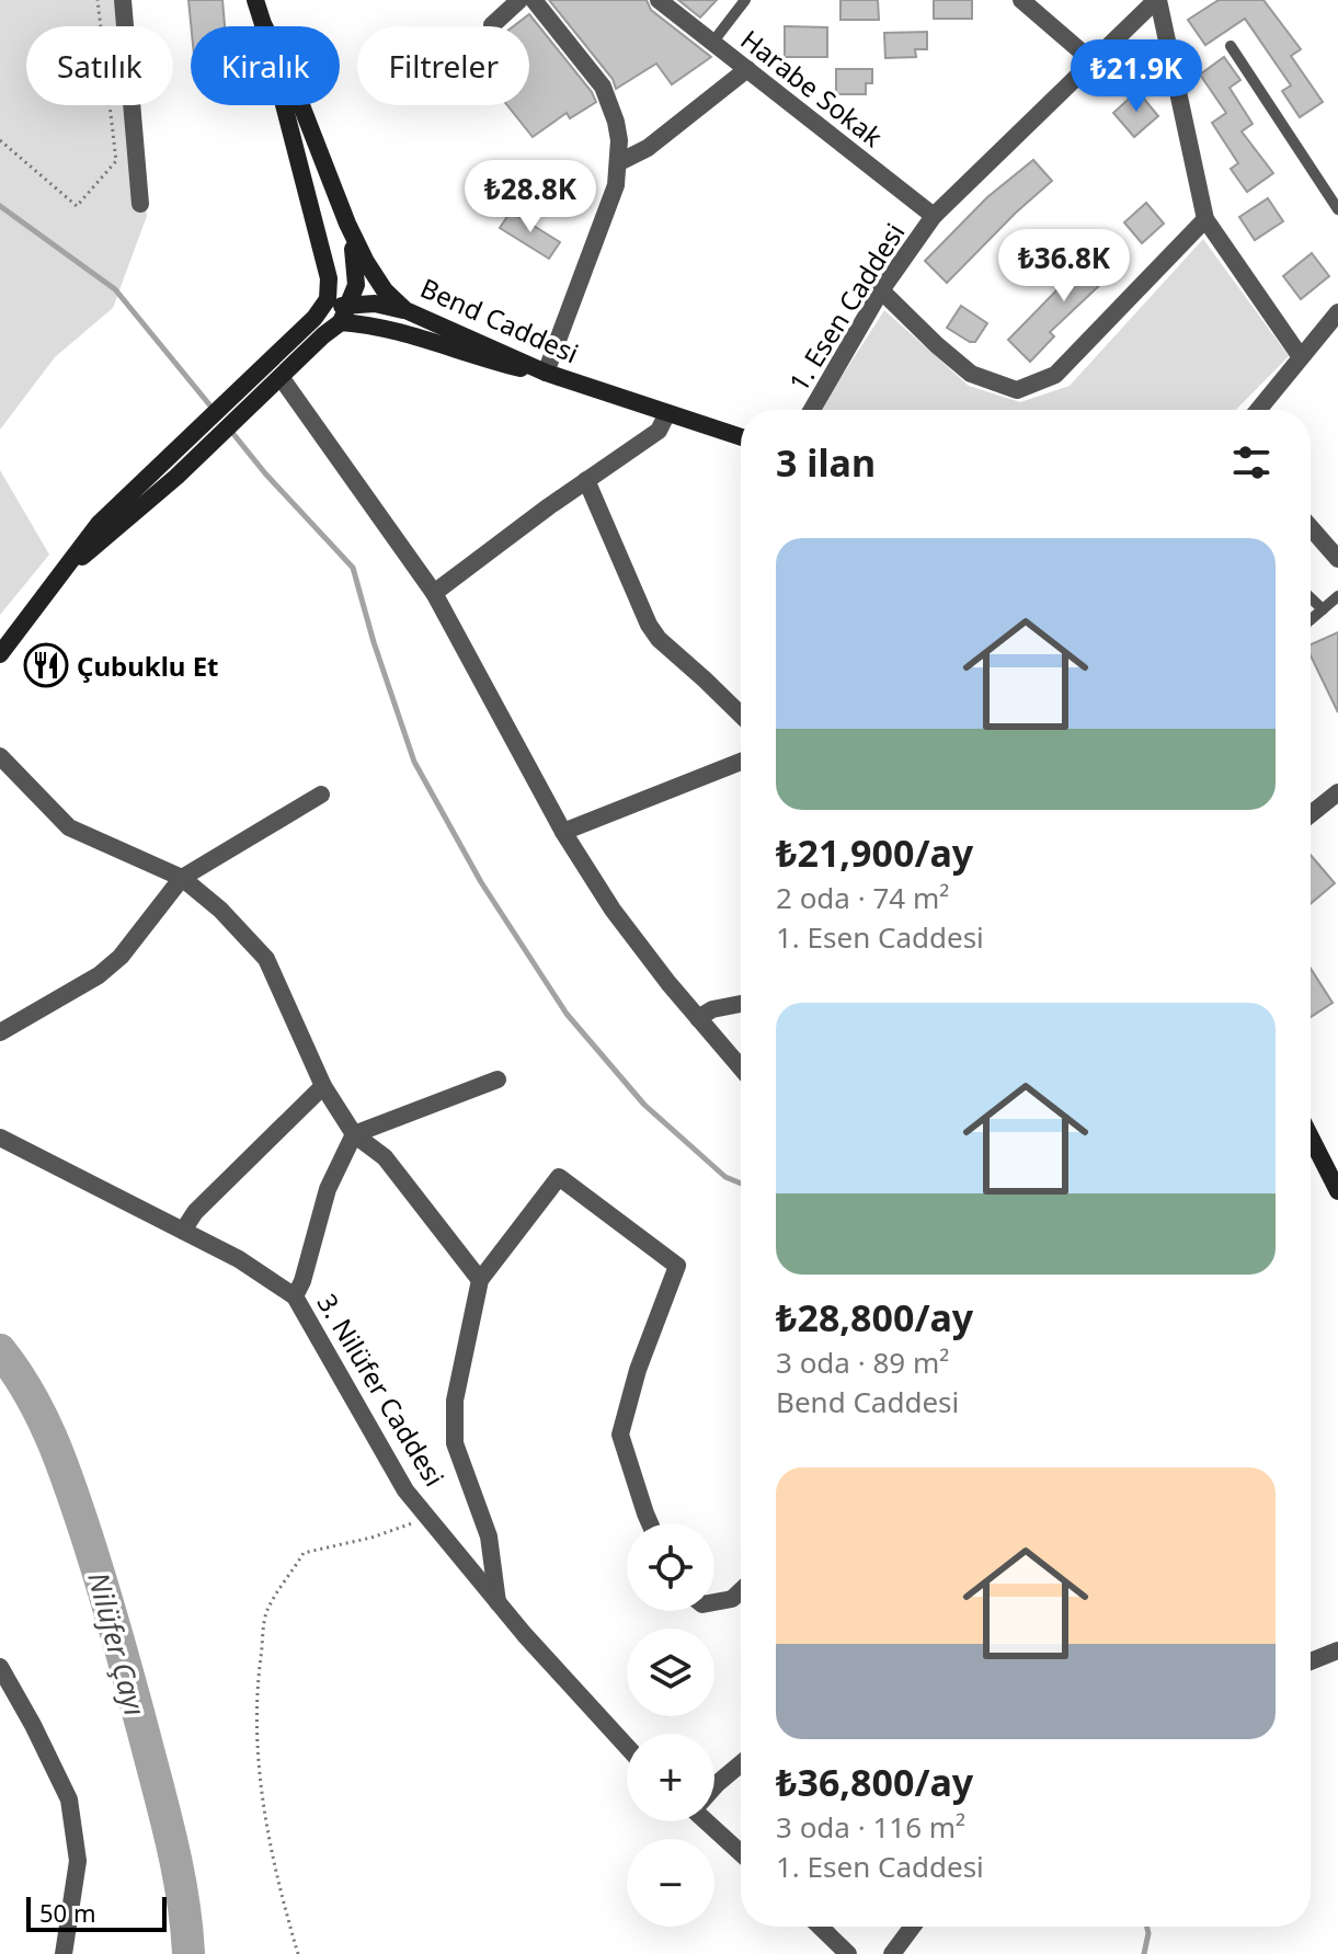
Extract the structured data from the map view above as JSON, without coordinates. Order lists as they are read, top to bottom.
{
  "streets": {
    "main road": ["Bend Caddesi"],
    "street": ["Harabe Sokak", "1. Esen Caddesi", "3. Nilüfer Caddesi"]
  },
  "crossings": [
    ["Harabe Sokak", "1. Esen Caddesi"]
  ],
  "water": ["Nilüfer Çayı"],
  "places": {
    "restaurant": ["Çubuklu Et"]
  },
  "scale_bar": "50 m",
  "page": {
    "chip": ["Satılık", "Kiralık", "Filtreler"],
    "price": ["₺21.9K", "₺28.8K", "₺36.8K"],
    "heading": "3 ilan",
    "list": [
      {
        "name": "₺21,900/ay",
        "note": "2 oda · 74 m² · 1. Esen Caddesi"
      },
      {
        "name": "₺28,800/ay",
        "note": "3 oda · 89 m² · Bend Caddesi"
      },
      {
        "name": "₺36,800/ay",
        "note": "3 oda · 116 m² · 1. Esen Caddesi"
      }
    ],
    "map_buttons": ["+", "−"],
    "scale": "50 m"
  }
}
